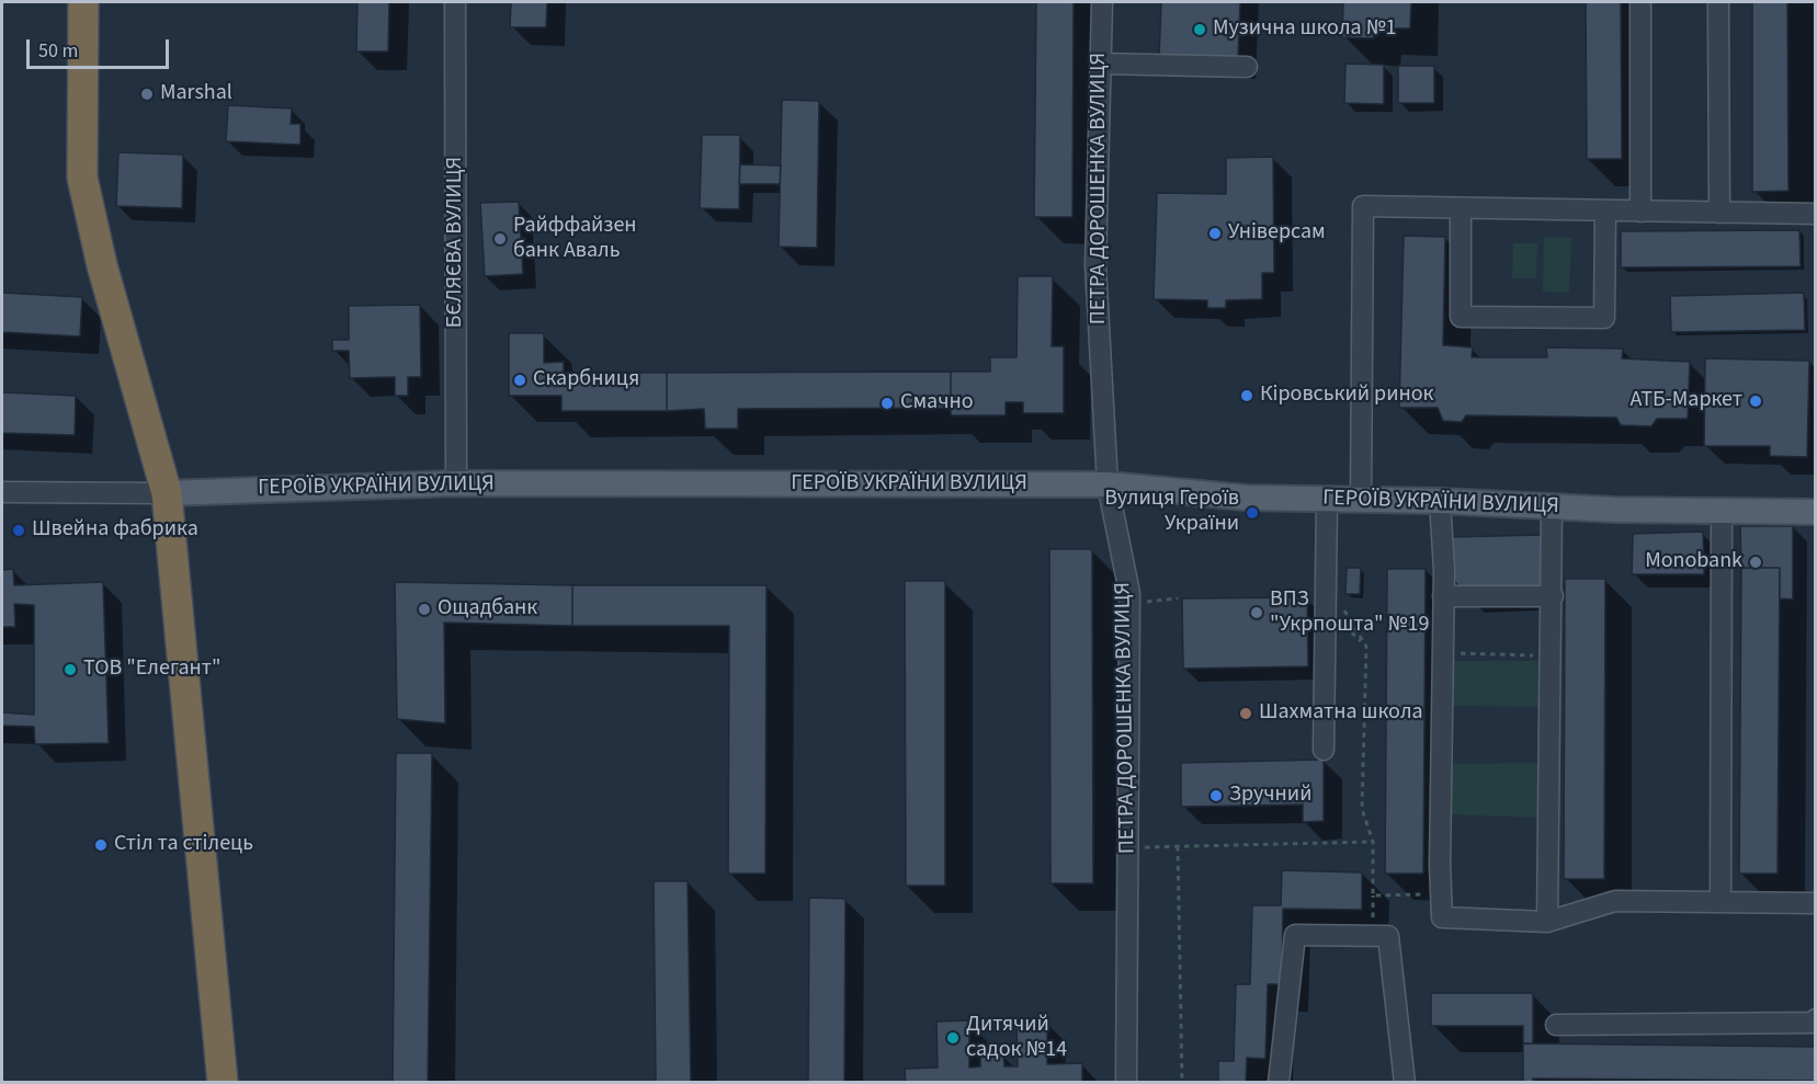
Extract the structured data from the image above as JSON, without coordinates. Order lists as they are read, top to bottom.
{
  "streets": {
    "main road": ["ГЕРОЇВ УКРАЇНИ ВУЛИЦЯ"],
    "street": ["ПЕТРА ДОРОШЕНКА ВУЛИЦЯ", "БЄЛЯЄВА ВУЛИЦЯ"]
  },
  "crossings": [
    ["ПЕТРА ДОРОШЕНКА ВУЛИЦЯ", "ГЕРОЇВ УКРАЇНИ ВУЛИЦЯ"],
    ["БЄЛЯЄВА ВУЛИЦЯ", "ГЕРОЇВ УКРАЇНИ ВУЛИЦЯ"]
  ],
  "places": [
    "Музична школа №1",
    "Marshal",
    "Універсам",
    "Райффайзен банк Аваль",
    "Скарбниця",
    "Кіровський ринок",
    "АТБ-Маркет",
    "Смачно",
    "Вулиця Героїв України",
    "Швейна фабрика",
    "Monobank",
    "Ощадбанк",
    "ВПЗ \"Укрпошта\" №19",
    "ТОВ \"Елегант\"",
    "Шахматна школа",
    "Зручний",
    "Стіл та стілець",
    "Дитячий садок №14"
  ],
  "scale_bar": "50 m"
}
